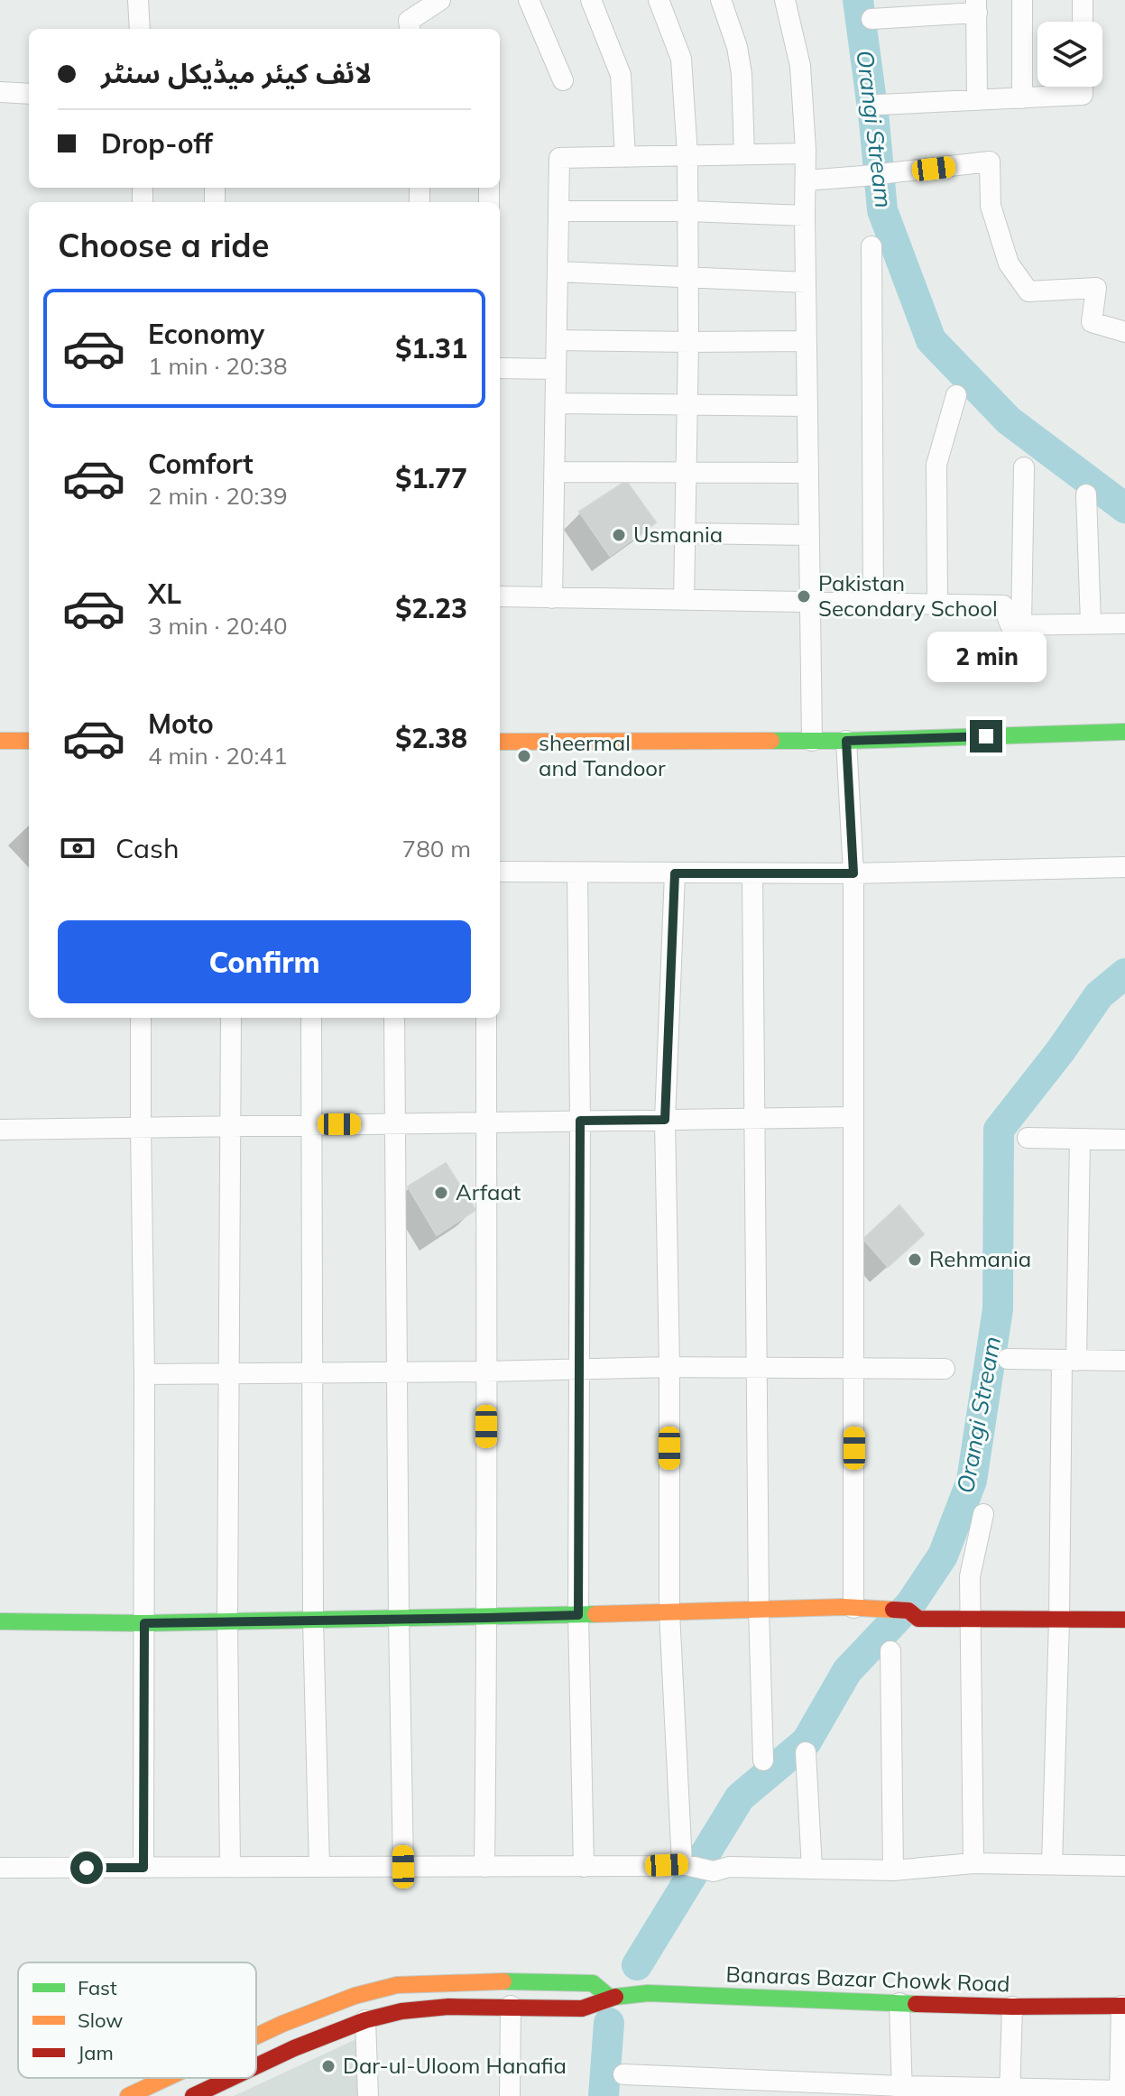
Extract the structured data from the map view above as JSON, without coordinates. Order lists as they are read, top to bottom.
{
  "streets": {
    "main road": ["Banaras Bazar Chowk Road"]
  },
  "water": ["Orangi Stream"],
  "places": [
    "Usmania",
    "Pakistan Secondary School",
    "sheermal and Tandoor",
    "Arfaat",
    "Rehmania",
    "Dar-ul-Uloom Hanafia"
  ],
  "legend": ["Fast", "Slow", "Jam"],
  "page": {
    "banner": ["لائف کیئر میڈیکل سنٹر", "Drop-off"],
    "heading": "Choose a ride",
    "list": [
      {
        "name": "Economy",
        "note": "1 min · 20:38",
        "value": "$1.31"
      },
      {
        "name": "Comfort",
        "note": "2 min · 20:39",
        "value": "$1.77"
      },
      {
        "name": "XL",
        "note": "3 min · 20:40",
        "value": "$2.23"
      },
      {
        "name": "Moto",
        "note": "4 min · 20:41",
        "value": "$2.38"
      }
    ],
    "bubble": "2 min",
    "pay": ["Cash", "780 m"],
    "buttons": "Confirm"
  }
}
